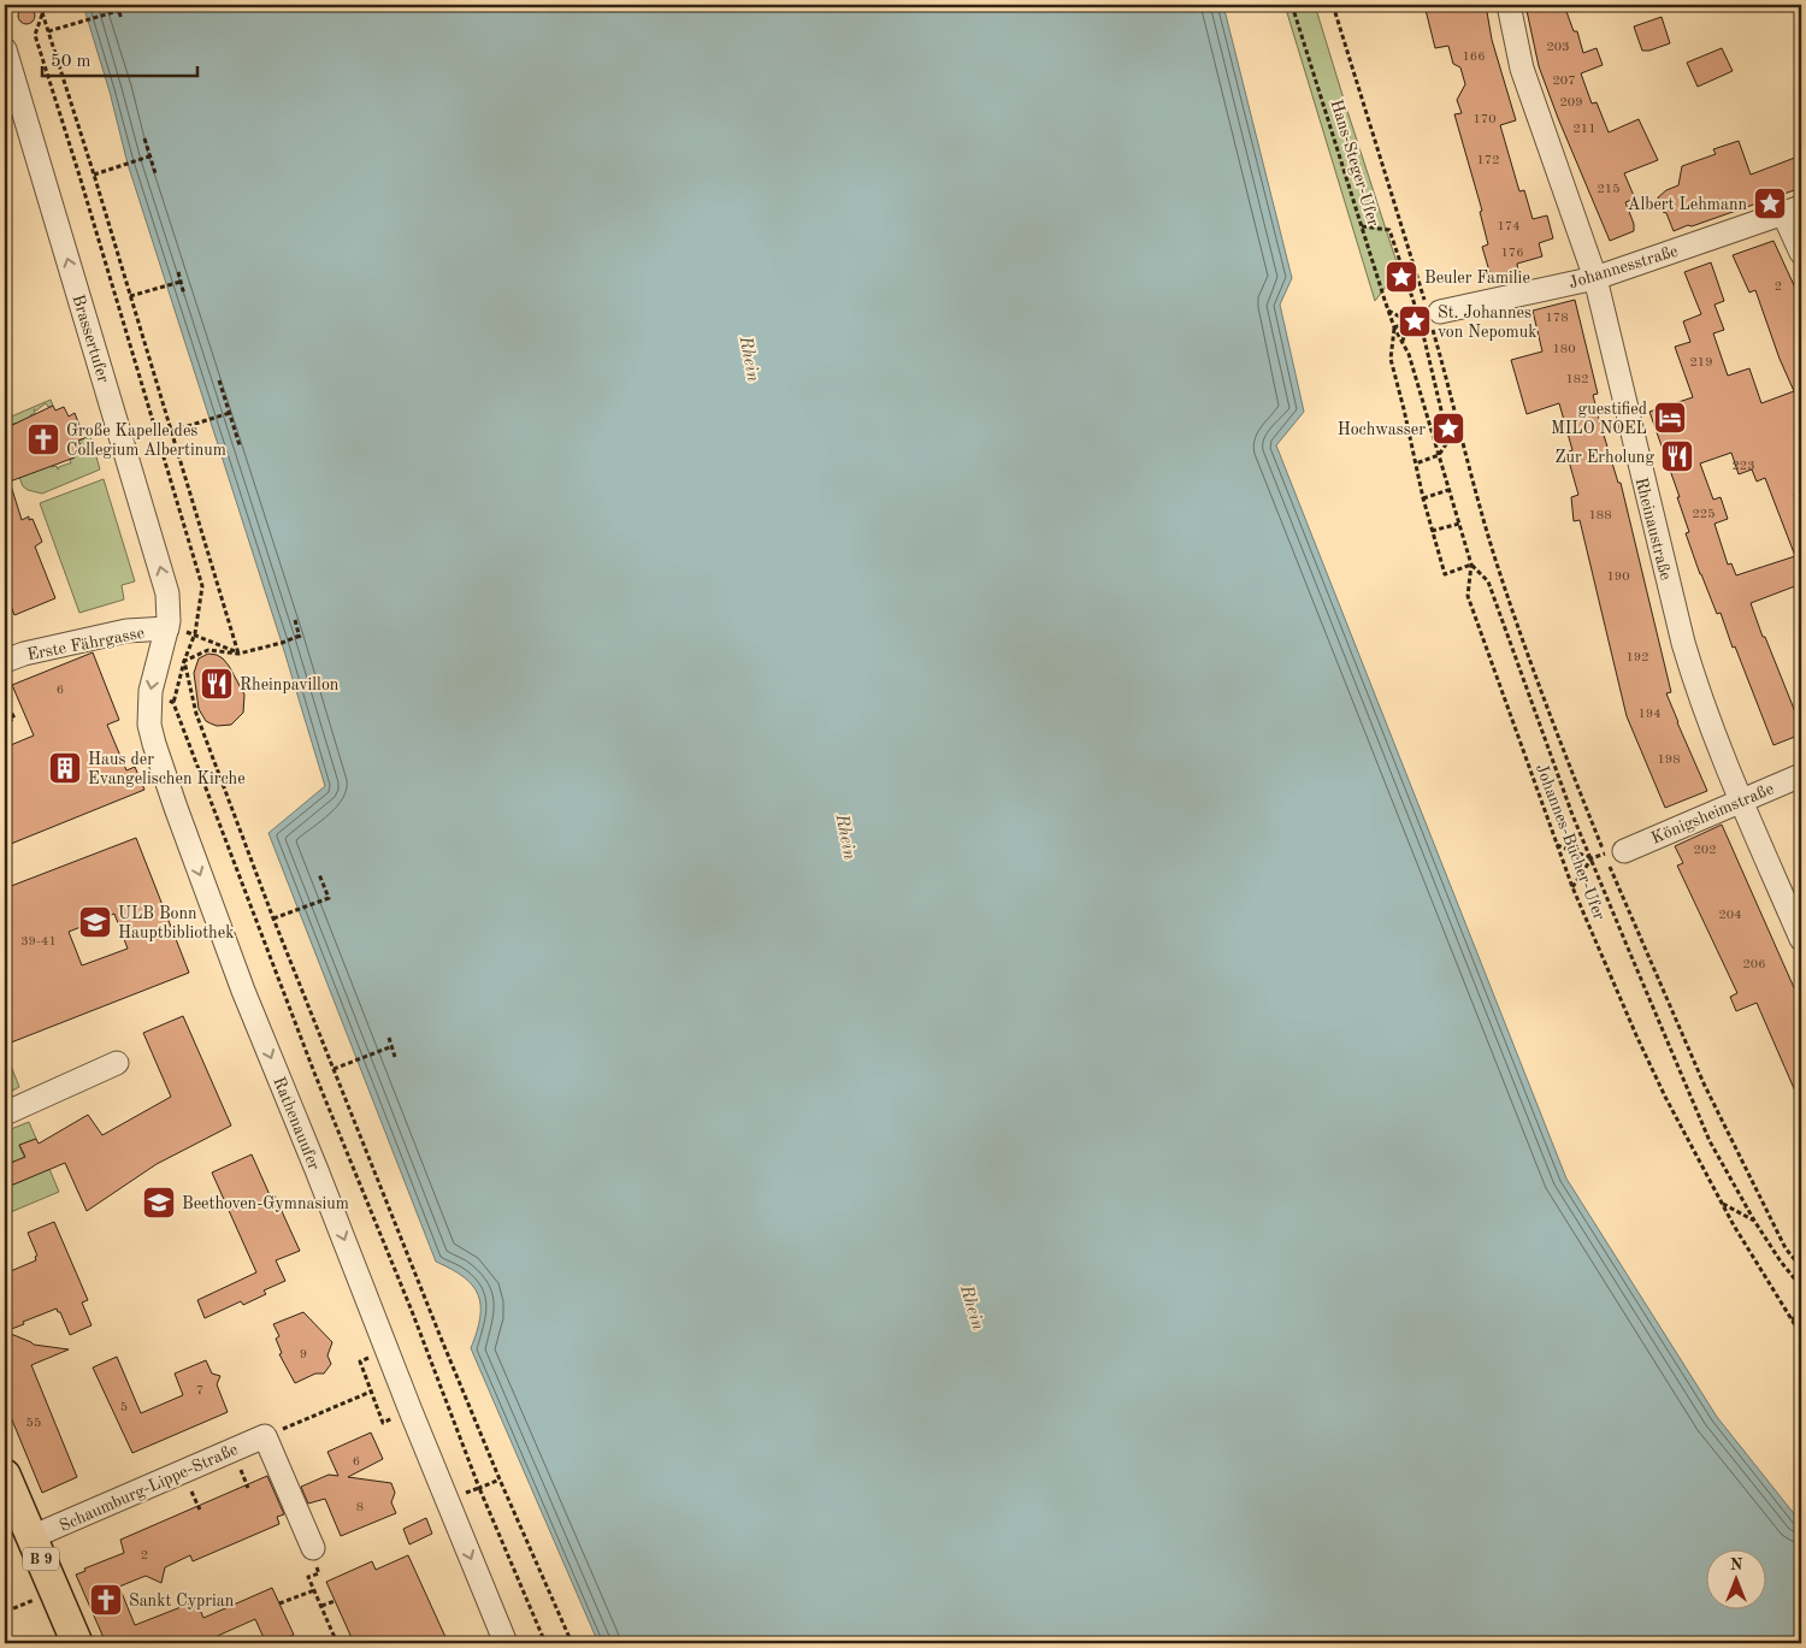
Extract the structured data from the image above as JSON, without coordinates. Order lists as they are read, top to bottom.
{
  "streets": {
    "main road": ["B 9"],
    "street": [
      "Johannesstraße",
      "Brassertufer",
      "Rheinaustraße",
      "Erste Fährgasse",
      "Königsheimstraße",
      "Rathenauufer",
      "Schaumburg-Lippe-Straße"
    ],
    "path": ["Hans-Steger-Ufer", "Johannes-Bücher-Ufer"]
  },
  "crossings": [
    ["Hans-Steger-Ufer", "Johannes-Bücher-Ufer"],
    ["Johannesstraße", "Rheinaustraße"],
    ["Brassertufer", "Erste Fährgasse"],
    ["Brassertufer", "Rathenauufer"],
    ["Rheinaustraße", "Königsheimstraße"],
    ["Erste Fährgasse", "Rathenauufer"],
    ["Schaumburg-Lippe-Straße", "B 9"]
  ],
  "one_way": ["Brassertufer", "Rathenauufer"],
  "water": ["Rhein"],
  "places": {
    "place": [
      "Albert Lehmann",
      "Beuler Familie",
      "St. Johannes von Nepomuk",
      "Hochwasser"
    ],
    "hotel": ["guestified MILO NOEL"],
    "church": ["Große Kapelle des Collegium Albertinum", "Sankt Cyprian"],
    "restaurant": ["Zur Erholung", "Rheinpavillon"],
    "building": ["Haus der Evangelischen Kirche"],
    "school or university": ["ULB Bonn Hauptbibliothek", "Beethoven-Gymnasium"]
  },
  "house_numbers": [
    "203",
    "166",
    "207",
    "209",
    "170",
    "211",
    "172",
    "215",
    "174",
    "176",
    "2",
    "178",
    "180",
    "219",
    "182",
    "223",
    "225",
    "188",
    "190",
    "192",
    "6",
    "194",
    "198",
    "202",
    "204",
    "39-41",
    "206",
    "9",
    "7",
    "5",
    "55",
    "6",
    "8",
    "2"
  ],
  "scale_bar": "50 m",
  "north": "top"
}
